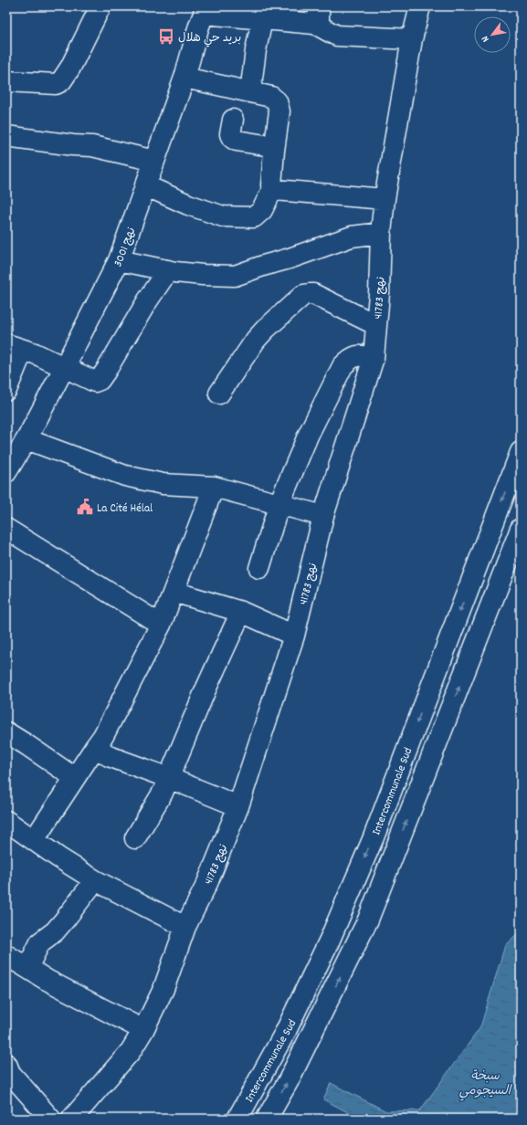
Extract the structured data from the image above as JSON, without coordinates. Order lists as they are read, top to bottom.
{
  "streets": {
    "main road": ["نهج 3001", "نهج 41783", "Intercommunale Sud"]
  },
  "water": ["سبخة السيجومي"],
  "places": {
    "bus stop": ["بريد حي هلال"],
    "public building": ["La Cité Hélal"]
  },
  "north": "bottom left"
}
